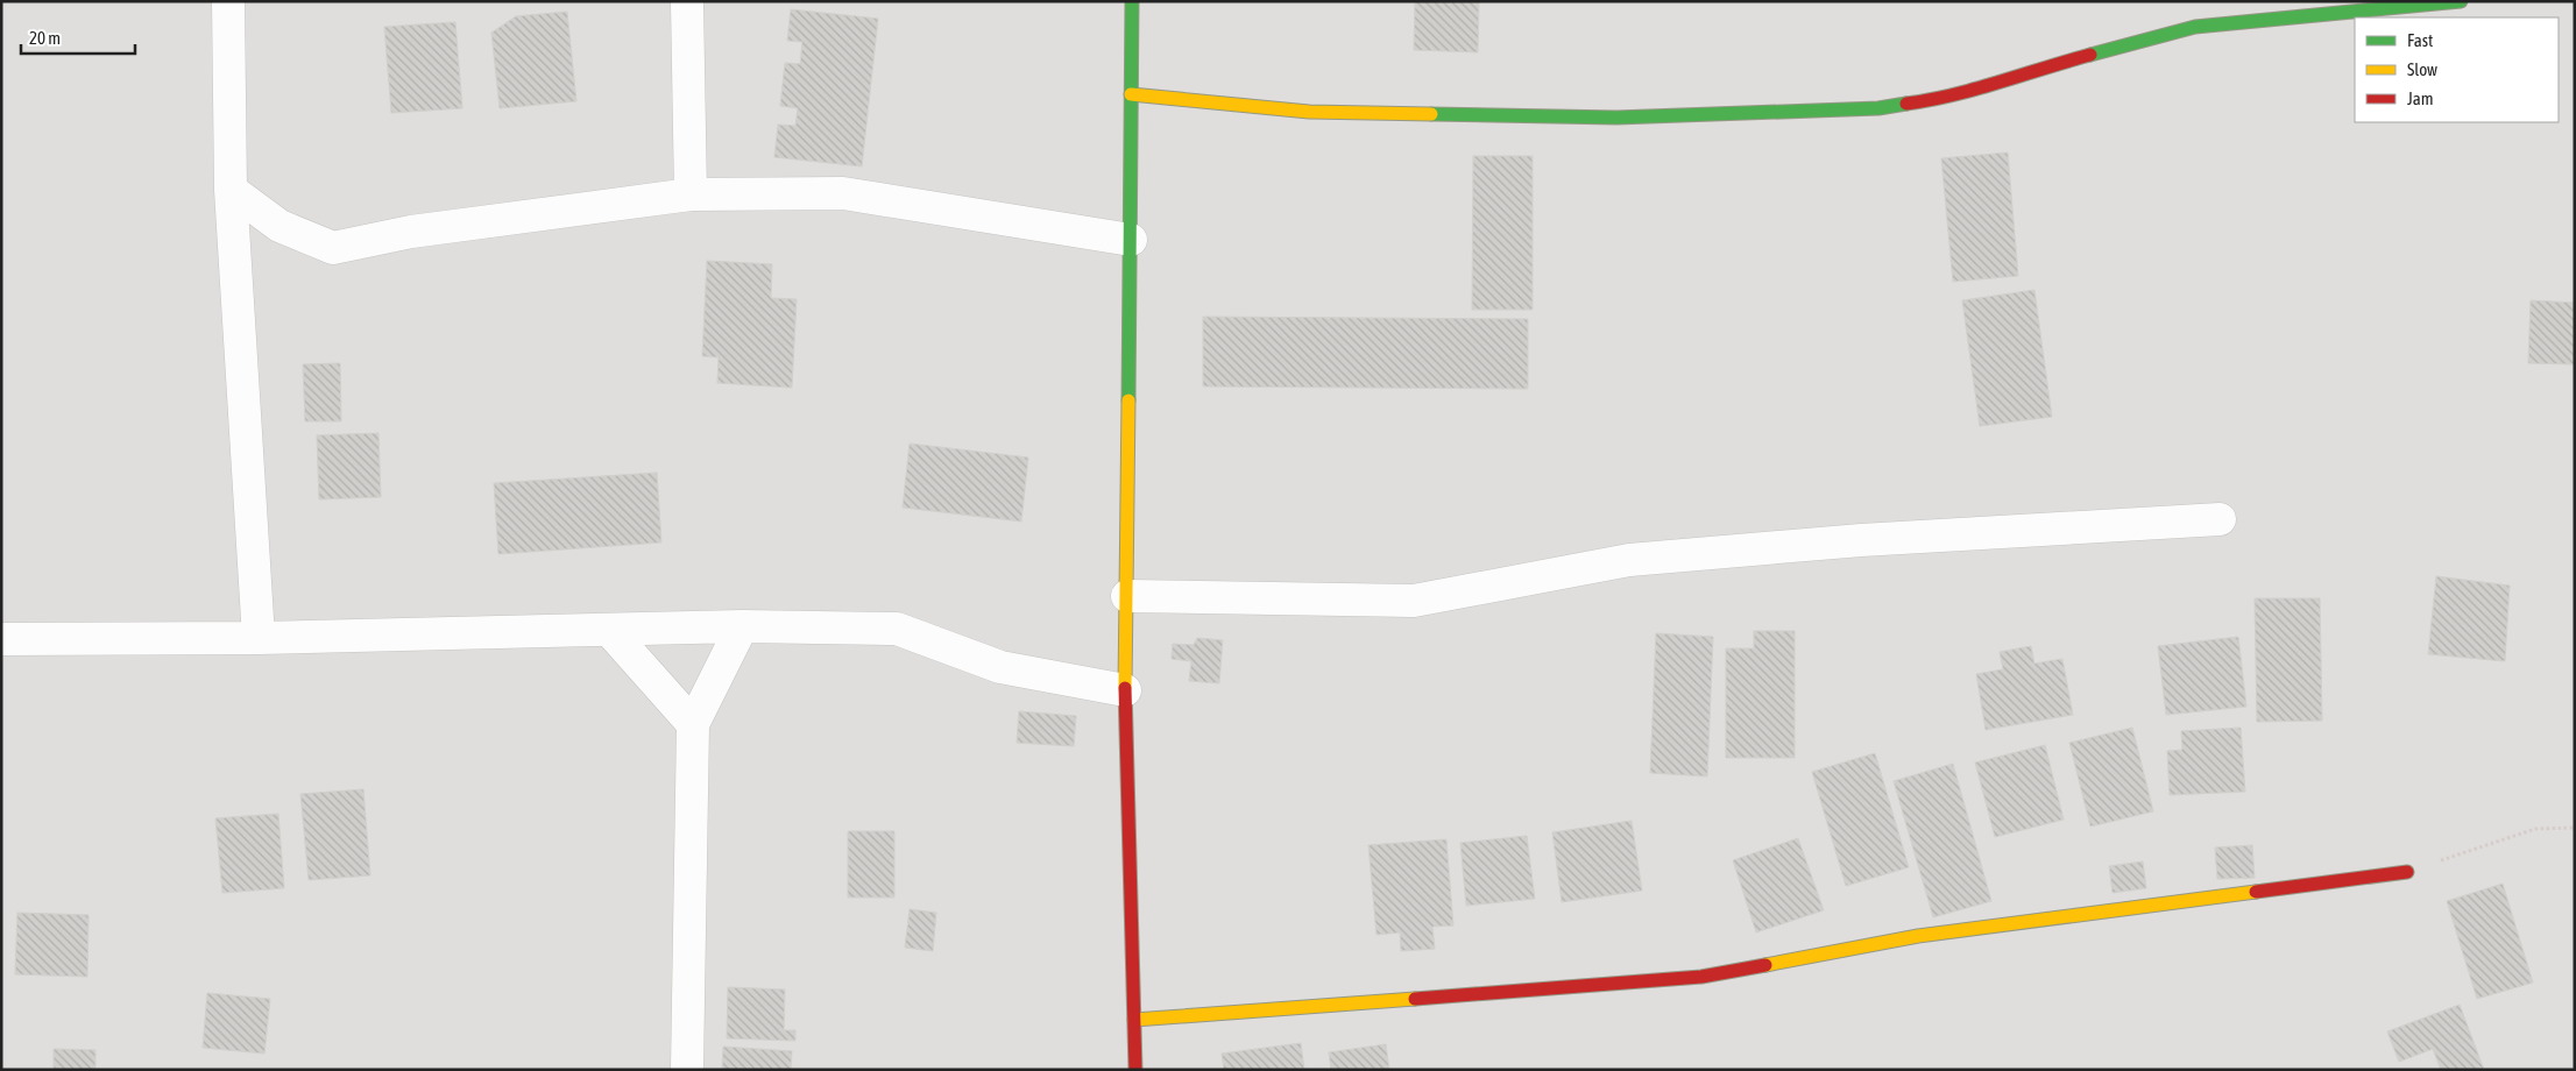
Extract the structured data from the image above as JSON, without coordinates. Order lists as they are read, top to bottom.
{
  "legend": ["Fast", "Slow", "Jam"],
  "scale_bar": "20 m"
}
